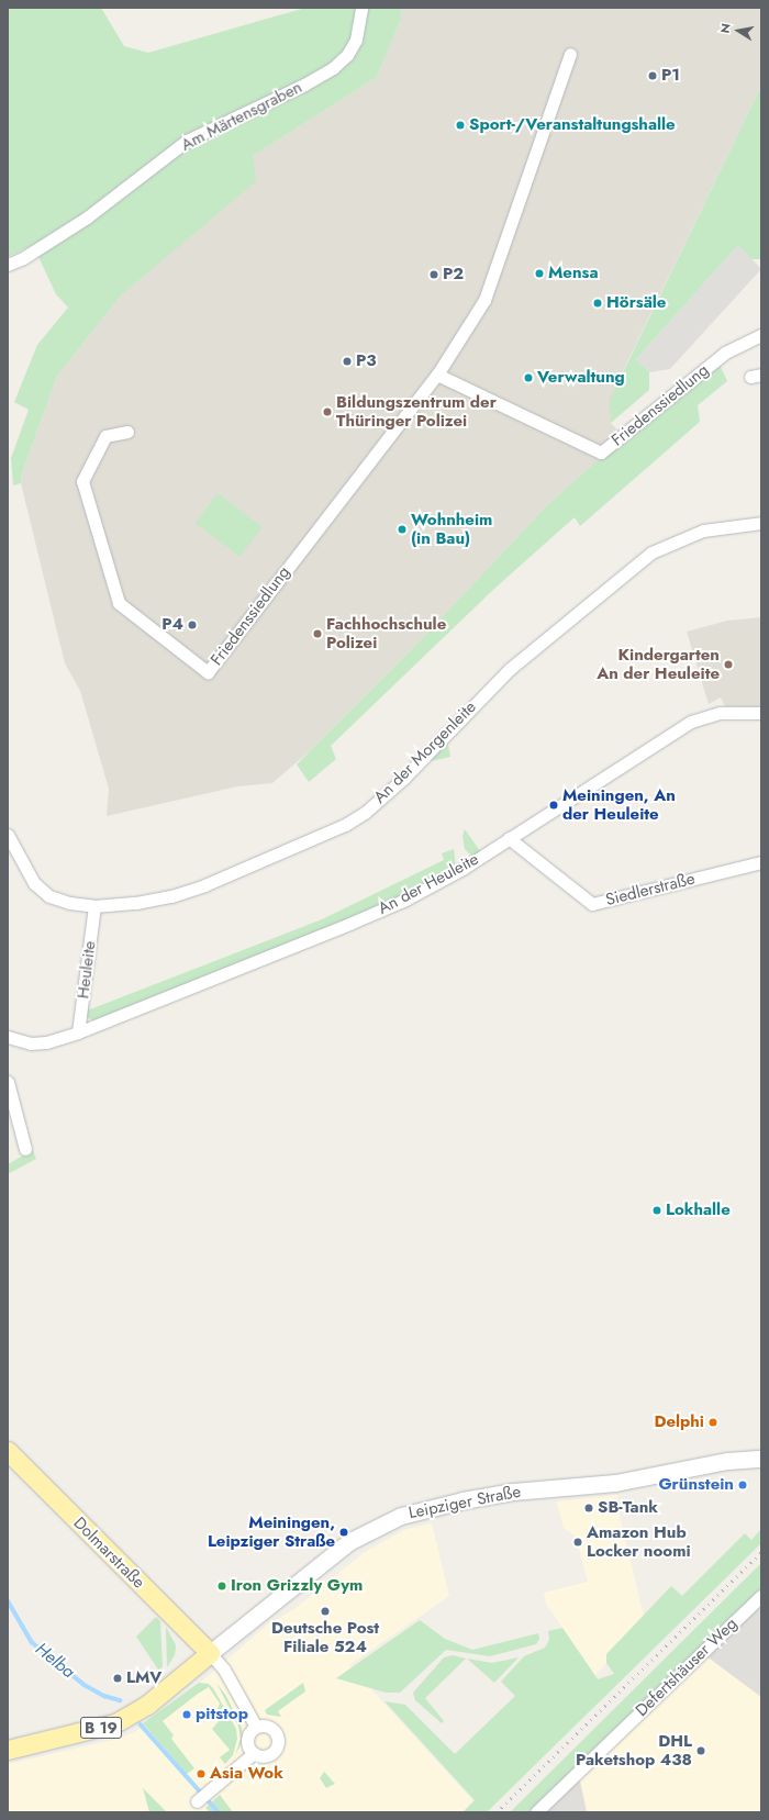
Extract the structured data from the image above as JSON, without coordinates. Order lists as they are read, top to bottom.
{
  "streets": {
    "main road": ["Leipziger Straße", "Dolmarstraße", "B 19"],
    "street": [
      "Am Märtensgraben",
      "Friedenssiedlung",
      "An der Morgenleite",
      "An der Heuleite",
      "Siedlerstraße",
      "Heuleite",
      "Defertshäuser Weg"
    ]
  },
  "crossings": [
    ["An der Morgenleite", "Heuleite"],
    ["An der Heuleite", "Siedlerstraße"],
    ["An der Heuleite", "Heuleite"],
    ["Leipziger Straße", "Dolmarstraße"]
  ],
  "water": ["Helba"],
  "places": [
    "P1",
    "Sport-/Veranstaltungshalle",
    "Mensa",
    "P2",
    "Hörsäle",
    "P3",
    "Verwaltung",
    "Bildungszentrum der Thüringer Polizei",
    "Wohnheim (in Bau)",
    "P4",
    "Fachhochschule Polizei",
    "Kindergarten An der Heuleite",
    "Meiningen, An der Heuleite",
    "Lokhalle",
    "Delphi",
    "Grünstein",
    "SB-Tank",
    "Meiningen, Leipziger Straße",
    "Amazon Hub Locker noomi",
    "Iron Grizzly Gym",
    "Deutsche Post Filiale 524",
    "LMV",
    "pitstop",
    "DHL Paketshop 438",
    "Asia Wok"
  ],
  "north": "left"
}
